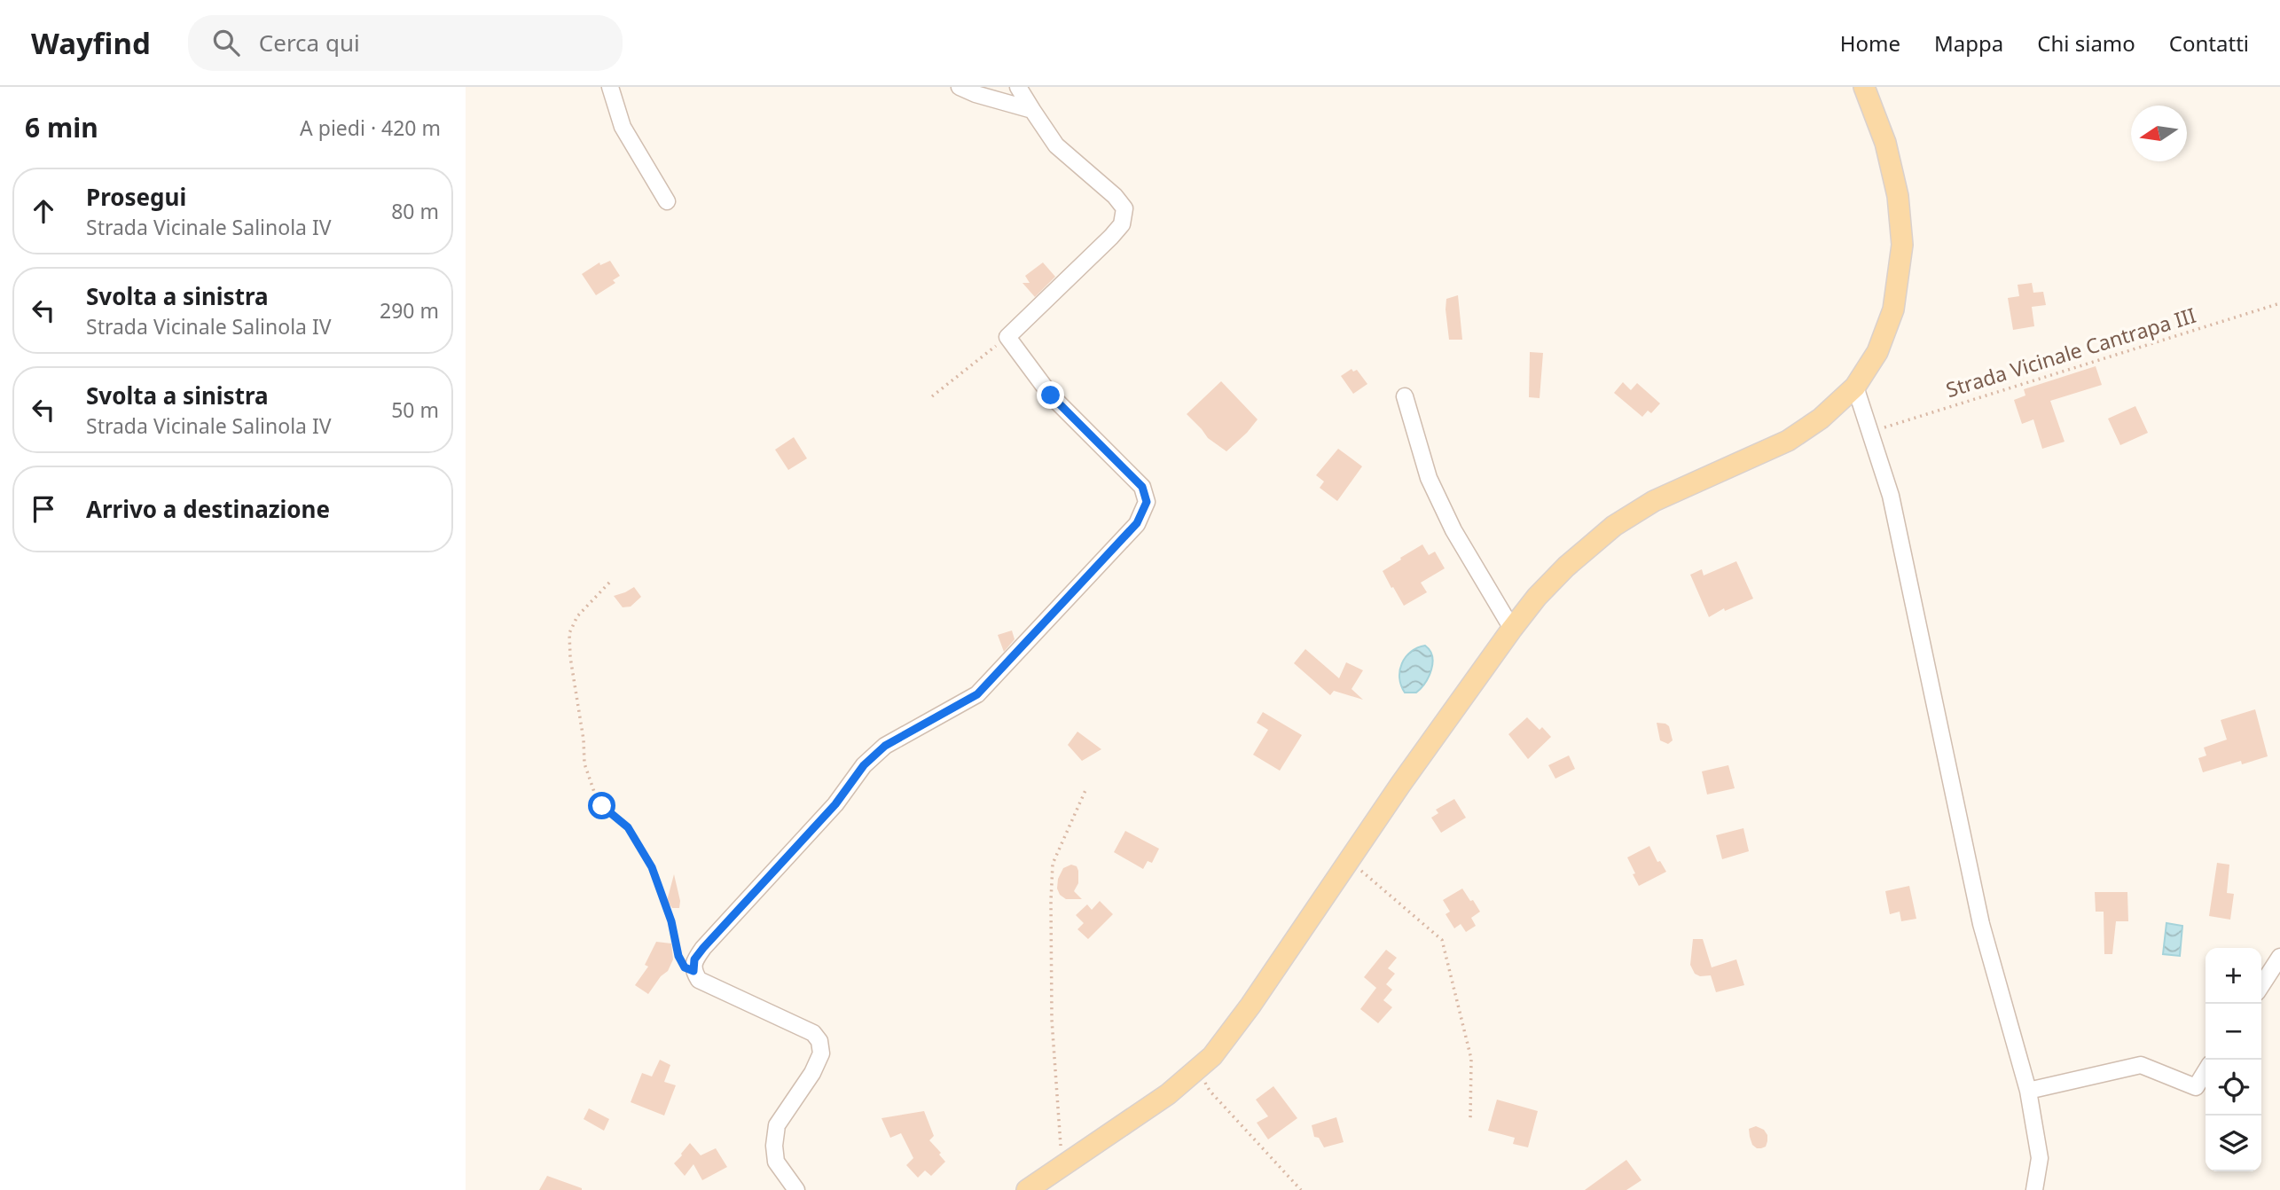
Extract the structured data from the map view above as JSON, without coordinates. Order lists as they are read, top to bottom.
{
  "streets": {
    "path": ["Strada Vicinale Cantrapa III"]
  },
  "north": "left",
  "page": {
    "header": "Wayfind",
    "search": "Cerca qui",
    "nav": [
      "Home",
      "Mappa",
      "Chi siamo",
      "Contatti"
    ],
    "heading": ["6 min", "A piedi · 420 m"],
    "list": [
      ["Prosegui", "Strada Vicinale Salinola IV", "80 m"],
      ["Svolta a sinistra", "Strada Vicinale Salinola IV", "290 m"],
      ["Svolta a sinistra", "Strada Vicinale Salinola IV", "50 m"],
      "Arrivo a destinazione"
    ],
    "map_buttons": ["+", "−"]
  }
}
